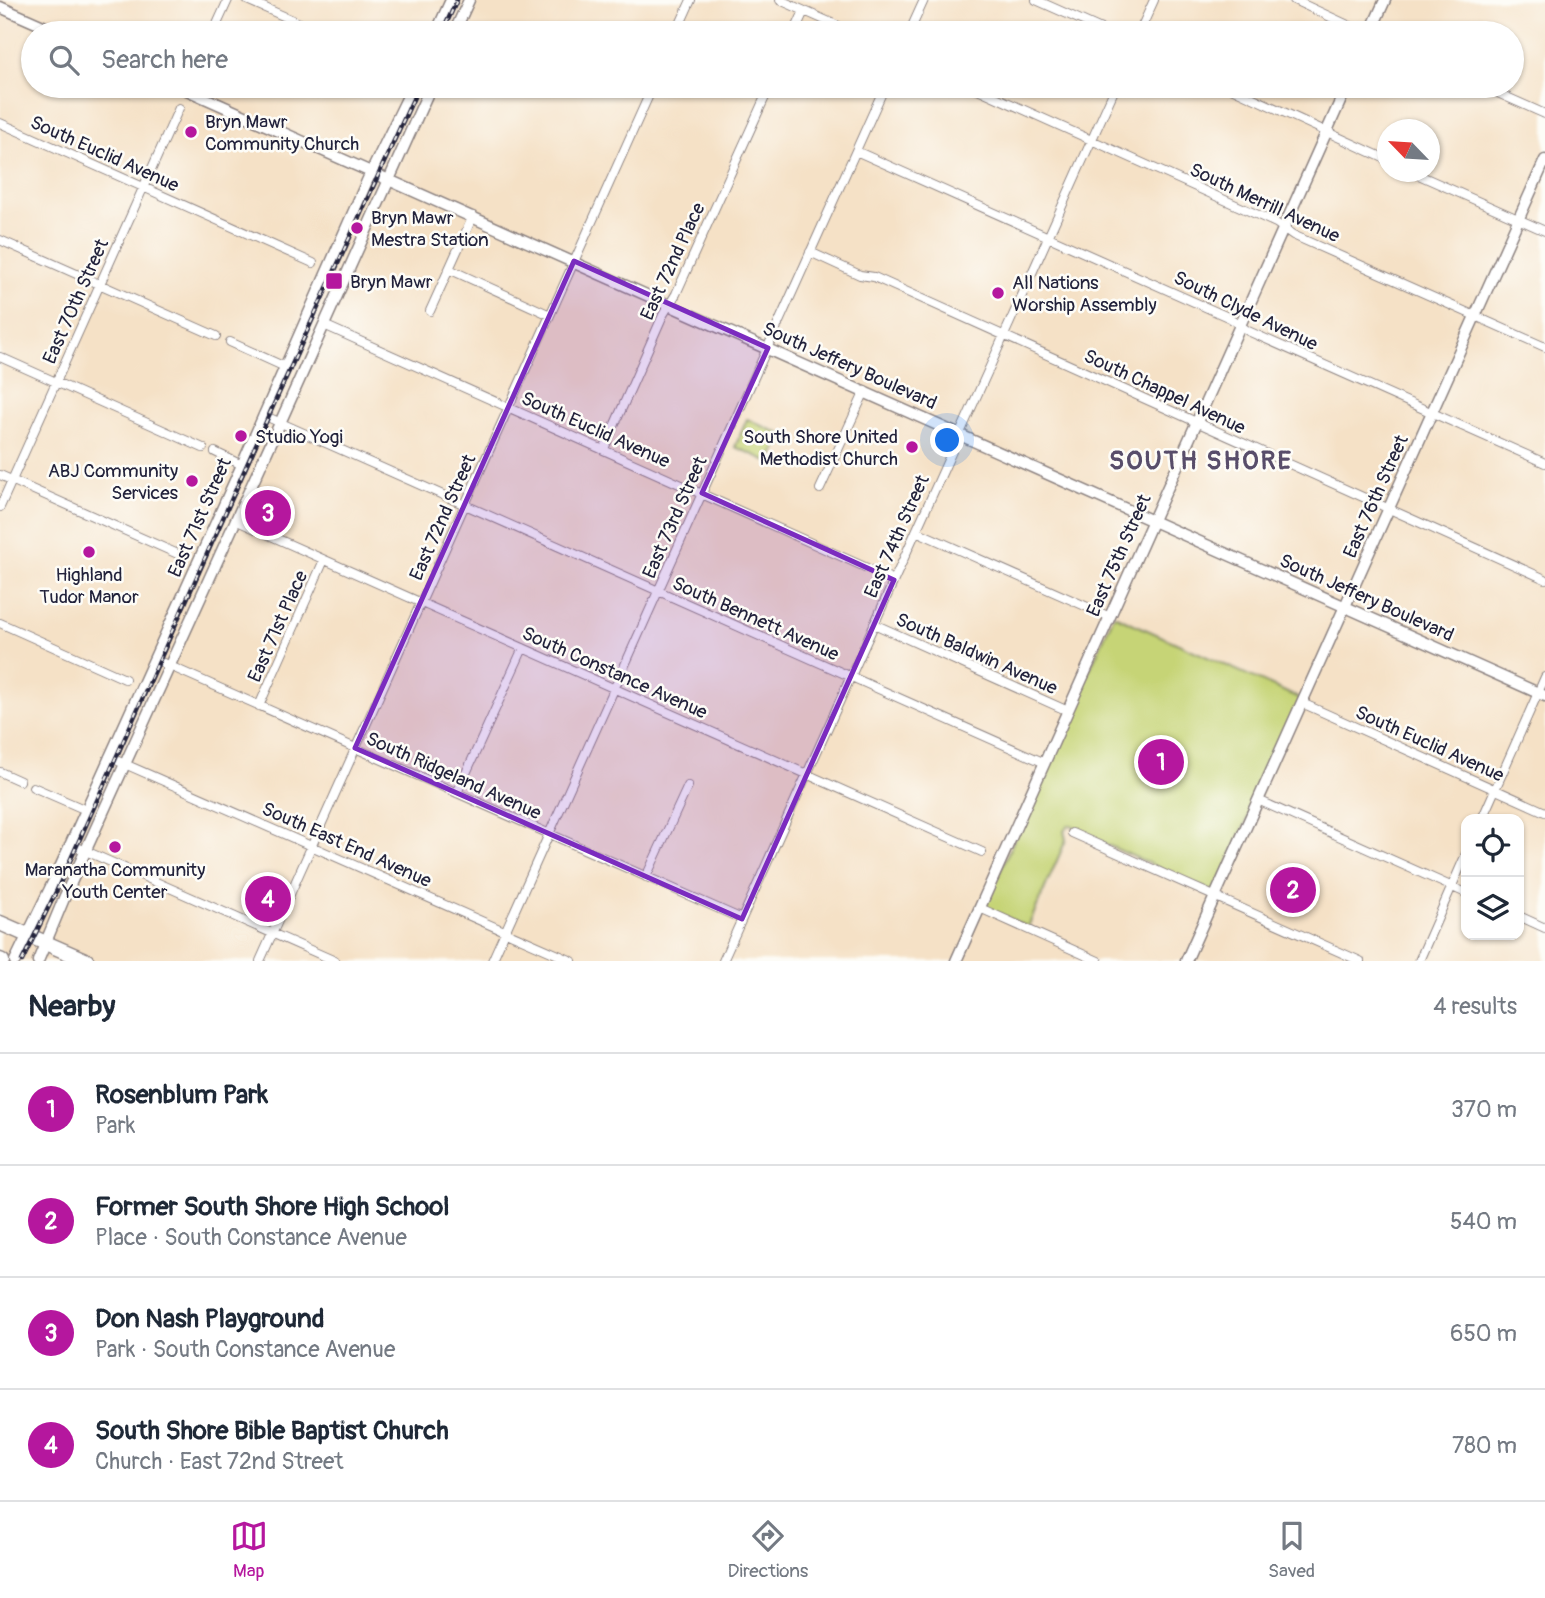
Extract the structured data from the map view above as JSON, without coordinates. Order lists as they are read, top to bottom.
{
  "streets": {
    "main road": [
      "South Jeffery Boulevard",
      "East 76th Street",
      "East 71st Street",
      "East 75th Street"
    ],
    "street": [
      "South Euclid Avenue",
      "South Merrill Avenue",
      "East 72nd Place",
      "East 70th Street",
      "South Clyde Avenue",
      "South Chappel Avenue",
      "East 72nd Street",
      "East 73rd Street",
      "East 74th Street",
      "South Bennett Avenue",
      "East 71st Place",
      "South Baldwin Avenue",
      "South Constance Avenue",
      "South Ridgeland Avenue",
      "South East End Avenue"
    ]
  },
  "crossings": [
    ["South Euclid Avenue", "East 72nd Place"],
    ["South Euclid Avenue", "East 70th Street"],
    ["South Euclid Avenue", "East 76th Street"],
    ["South Euclid Avenue", "East 71st Street"],
    ["South Euclid Avenue", "East 72nd Street"],
    ["South Euclid Avenue", "East 73rd Street"],
    ["South Euclid Avenue", "East 74th Street"],
    ["South Merrill Avenue", "East 76th Street"],
    ["South Merrill Avenue", "East 74th Street"],
    ["South Merrill Avenue", "East 75th Street"],
    ["East 72nd Place", "South Jeffery Boulevard"],
    ["South Clyde Avenue", "East 76th Street"],
    ["South Clyde Avenue", "East 73rd Street"],
    ["South Clyde Avenue", "East 74th Street"],
    ["South Clyde Avenue", "East 75th Street"],
    ["South Jeffery Boulevard", "East 76th Street"],
    ["South Jeffery Boulevard", "East 71st Street"],
    ["South Jeffery Boulevard", "East 72nd Street"],
    ["South Jeffery Boulevard", "East 73rd Street"],
    ["South Jeffery Boulevard", "East 74th Street"],
    ["South Jeffery Boulevard", "East 75th Street"],
    ["South Chappel Avenue", "East 76th Street"],
    ["South Chappel Avenue", "East 73rd Street"],
    ["South Chappel Avenue", "East 74th Street"],
    ["South Chappel Avenue", "East 75th Street"],
    ["East 71st Street", "South Bennett Avenue"],
    ["East 71st Street", "South Constance Avenue"],
    ["East 71st Street", "South Ridgeland Avenue"],
    ["East 71st Street", "South East End Avenue"],
    ["East 72nd Street", "South Bennett Avenue"],
    ["East 72nd Street", "South Constance Avenue"],
    ["East 72nd Street", "South Ridgeland Avenue"],
    ["East 72nd Street", "South East End Avenue"],
    ["East 73rd Street", "South Bennett Avenue"],
    ["East 73rd Street", "South Constance Avenue"],
    ["East 73rd Street", "South Ridgeland Avenue"],
    ["East 73rd Street", "South East End Avenue"],
    ["East 74th Street", "South Bennett Avenue"],
    ["East 74th Street", "South Baldwin Avenue"],
    ["East 74th Street", "South Constance Avenue"],
    ["East 74th Street", "South Ridgeland Avenue"],
    ["East 75th Street", "South Bennett Avenue"],
    ["East 75th Street", "South Baldwin Avenue"],
    ["East 71st Place", "South Constance Avenue"],
    ["East 71st Place", "South Ridgeland Avenue"]
  ],
  "districts": ["SOUTH SHORE"],
  "places": {
    "other": [
      "Bryn Mawr Community Church",
      "Bryn Mawr Mestra Station",
      "All Nations Worship Assembly",
      "Studio Yogi",
      "South Shore United Methodist Church",
      "ABJ Community Services",
      "Highland Tudor Manor",
      "Maranatha Community Youth Center"
    ],
    "transit": ["Bryn Mawr"]
  },
  "north": "top left",
  "page": {
    "search": "Search here",
    "pins": [
      "3",
      "1",
      "2",
      "4"
    ],
    "heading": ["Nearby", "4 results"],
    "list": [
      {
        "mark": "1",
        "name": "Rosenblum Park",
        "note": "Park",
        "value": "370 m"
      },
      {
        "mark": "2",
        "name": "Former South Shore High School",
        "note": "Place · South Constance Avenue",
        "value": "540 m"
      },
      {
        "mark": "3",
        "name": "Don Nash Playground",
        "note": "Park · South Constance Avenue",
        "value": "650 m"
      },
      {
        "mark": "4",
        "name": "South Shore Bible Baptist Church",
        "note": "Church · East 72nd Street",
        "value": "780 m"
      }
    ],
    "nav": ["Map", "Directions", "Saved"]
  }
}
